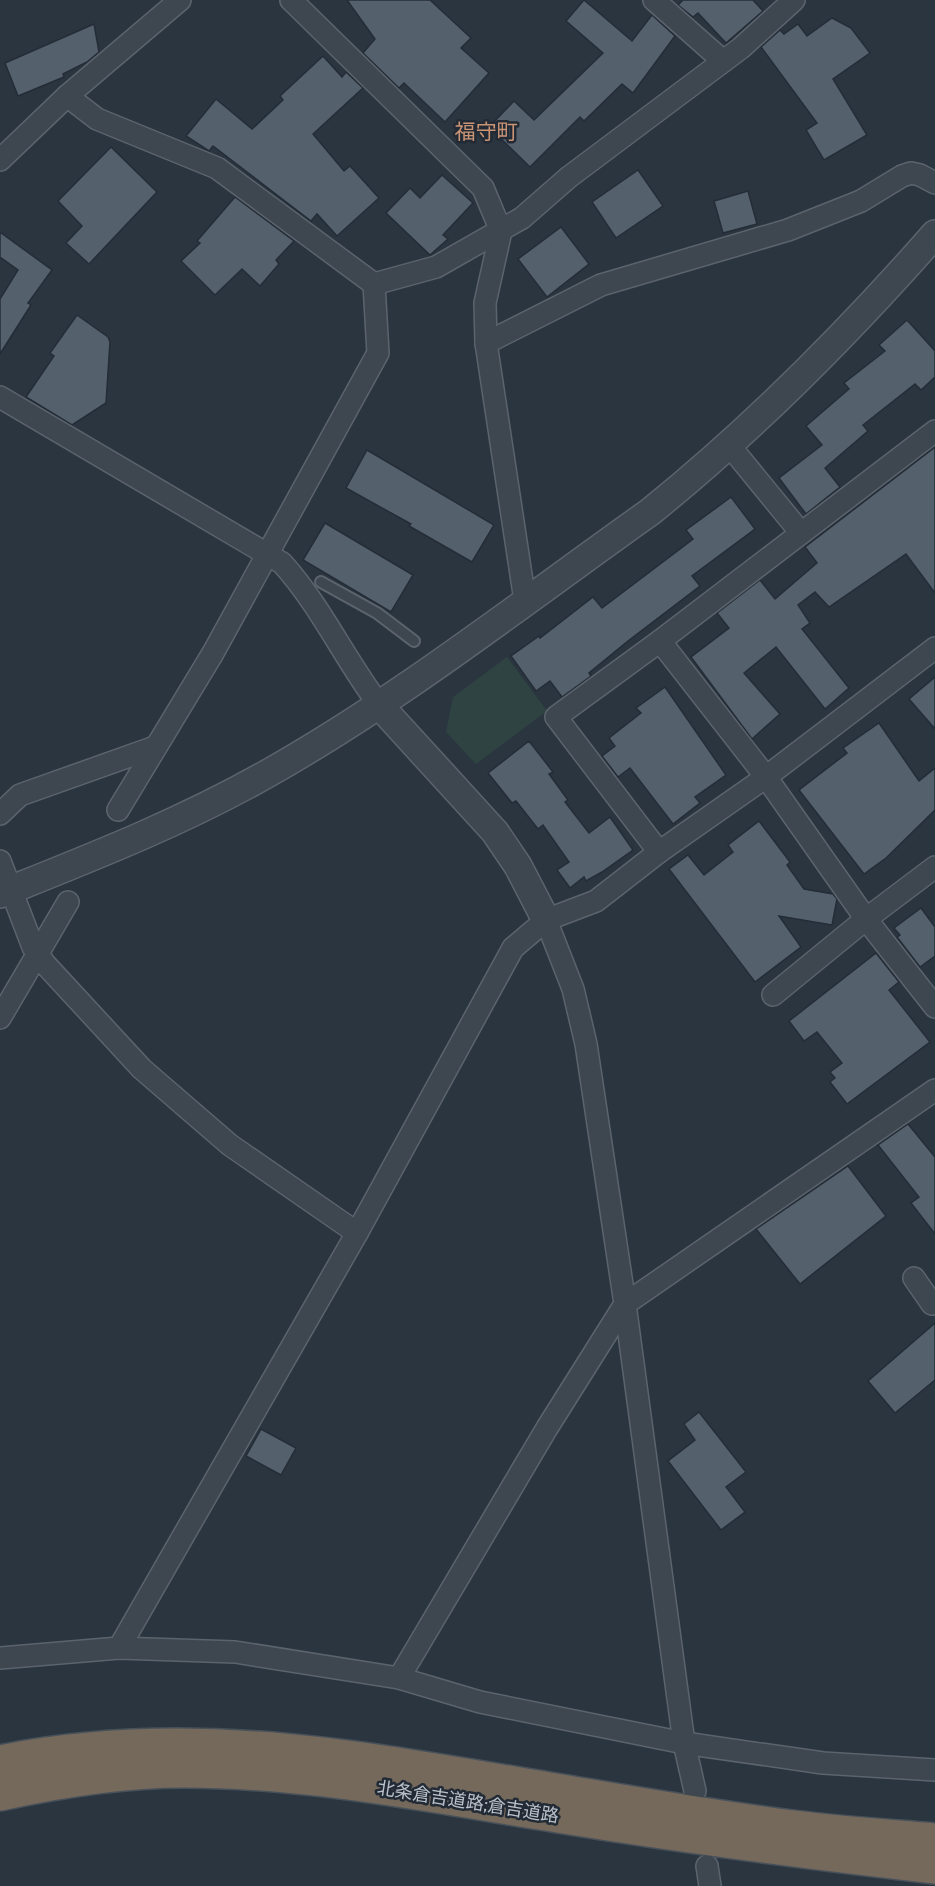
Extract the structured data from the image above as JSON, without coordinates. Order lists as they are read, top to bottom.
{
  "streets": {
    "highway": ["北条倉吉道路;倉吉道路"]
  },
  "districts": ["福守町"]
}
